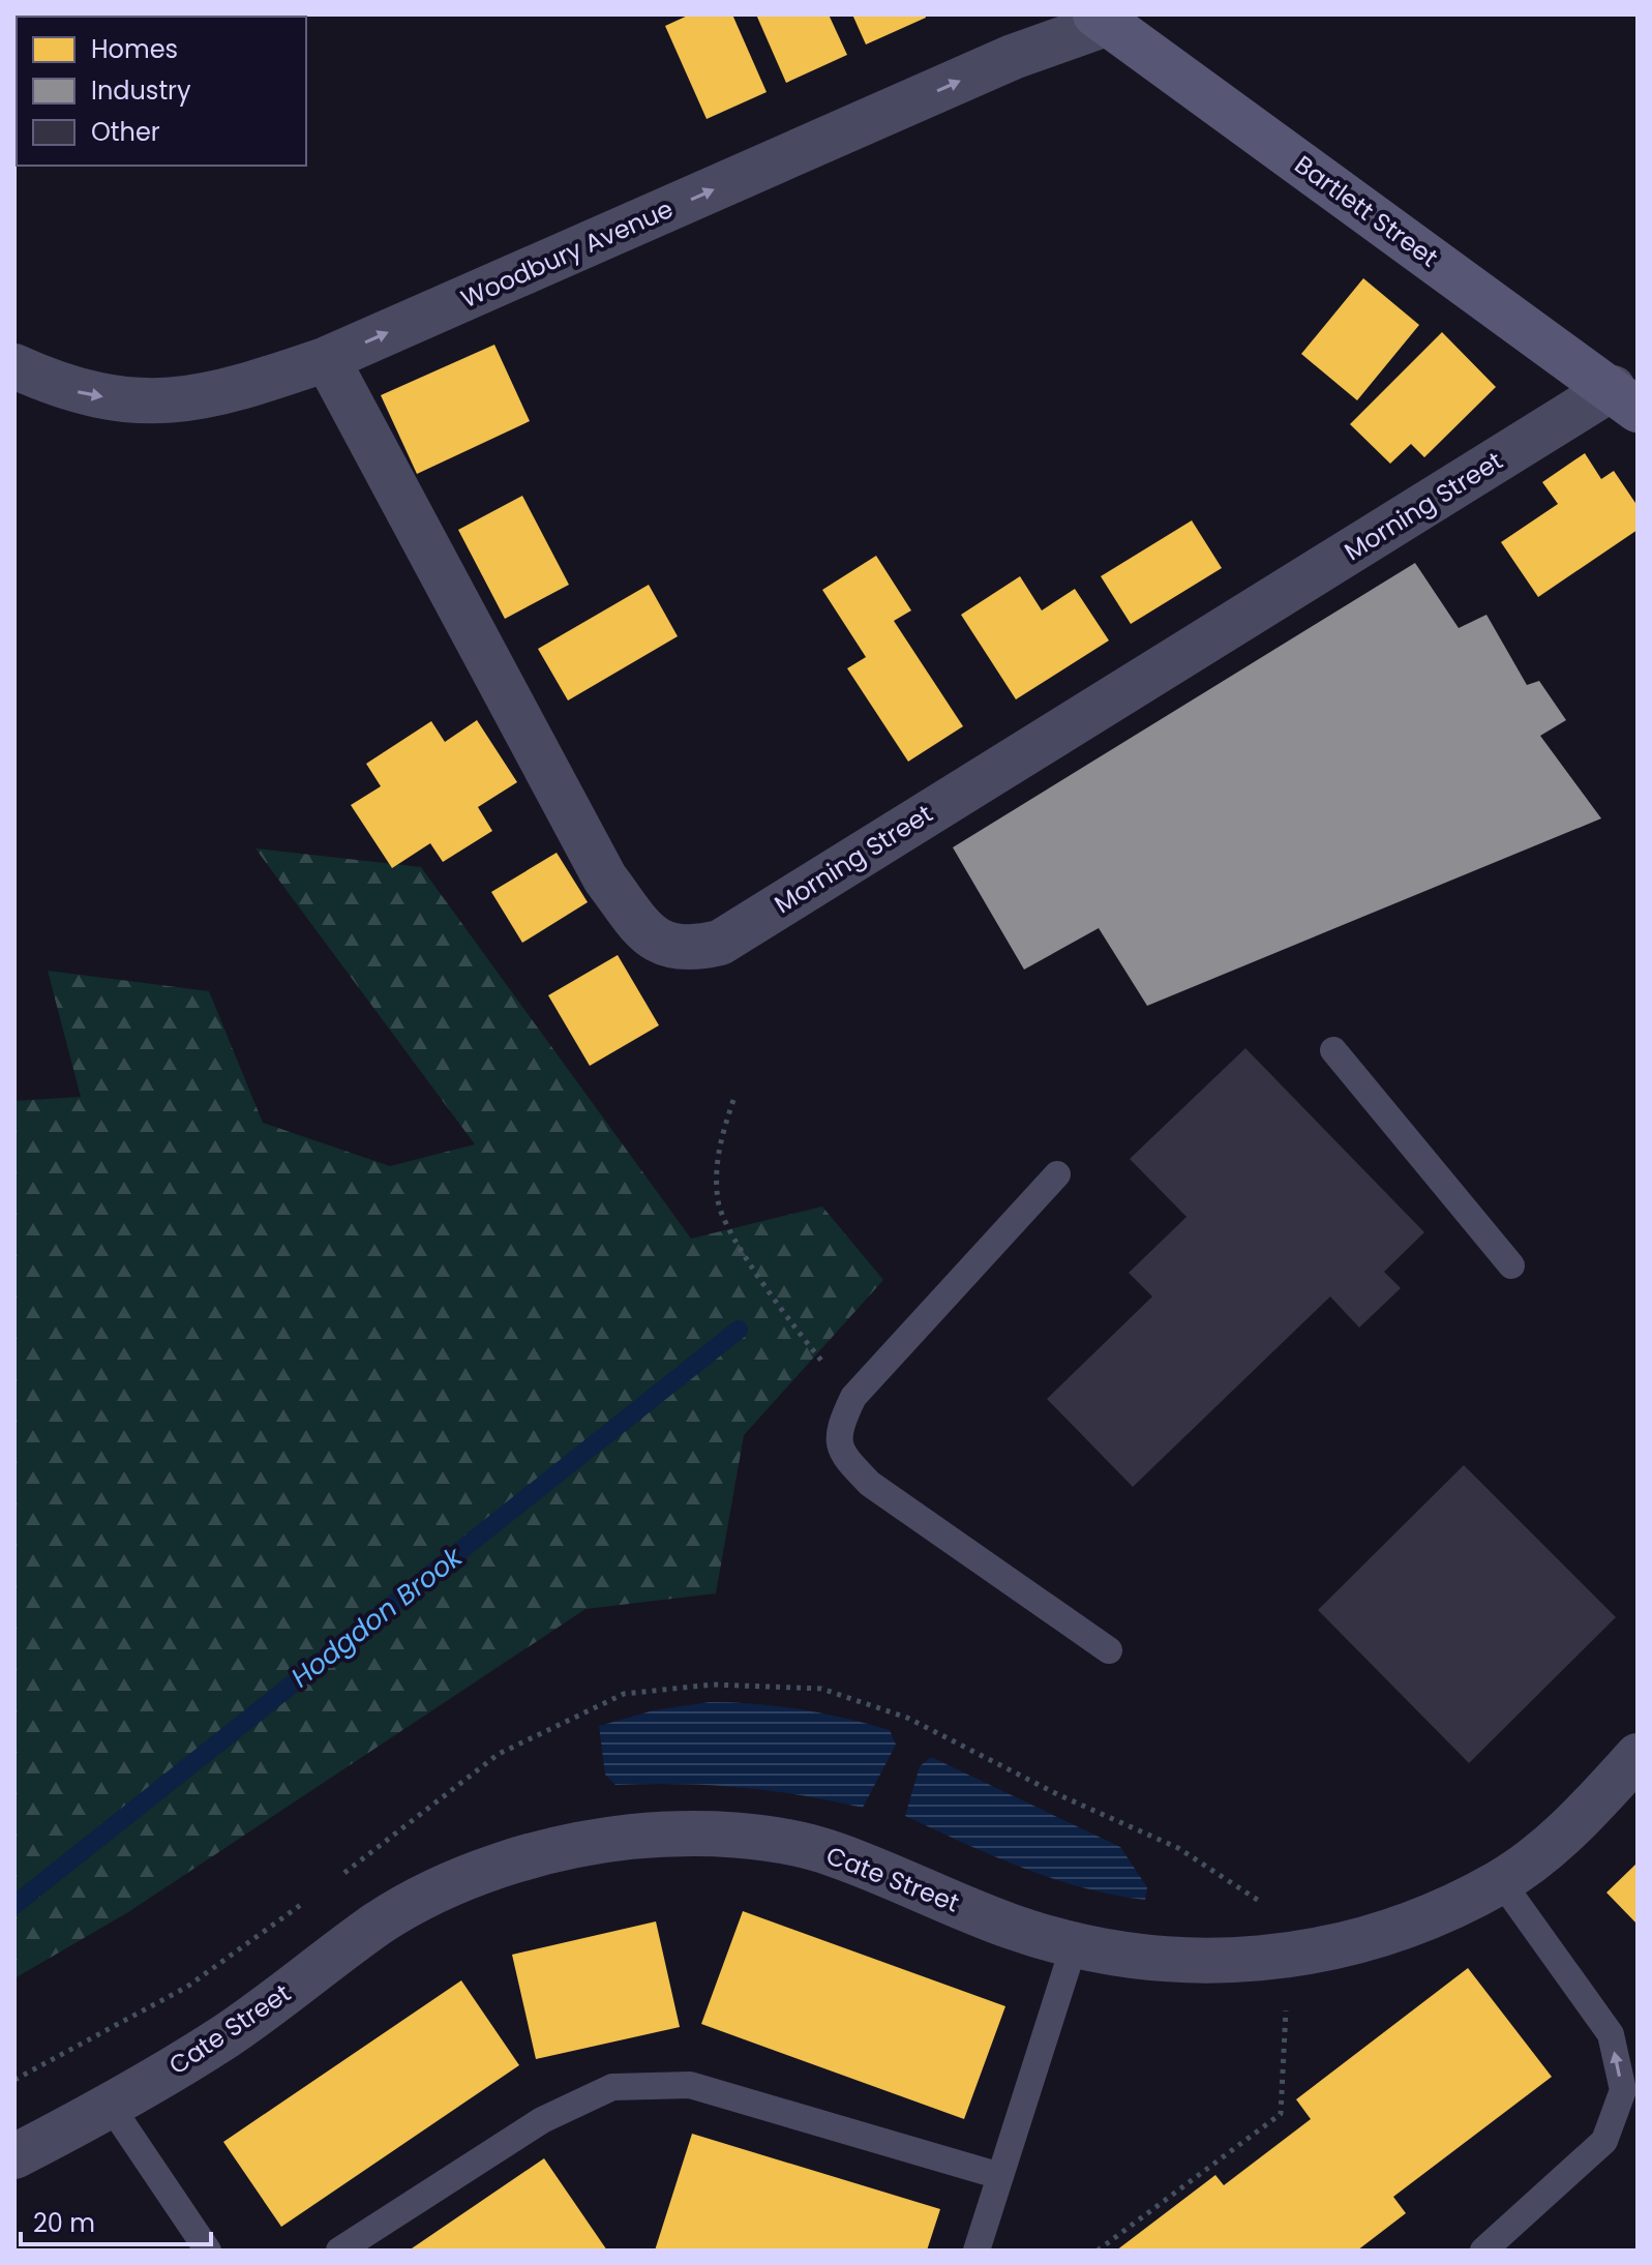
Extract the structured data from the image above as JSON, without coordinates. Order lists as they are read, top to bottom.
{
  "streets": {
    "street": [
      "Bartlett Street",
      "Woodbury Avenue",
      "Morning Street",
      "Cate Street"
    ]
  },
  "crossings": [
    ["Bartlett Street", "Woodbury Avenue"],
    ["Bartlett Street", "Morning Street"],
    ["Woodbury Avenue", "Morning Street"]
  ],
  "one_way": ["Woodbury Avenue"],
  "water": ["Hodgdon Brook"],
  "legend": ["Homes", "Industry", "Other"],
  "scale_bar": "20 m"
}
